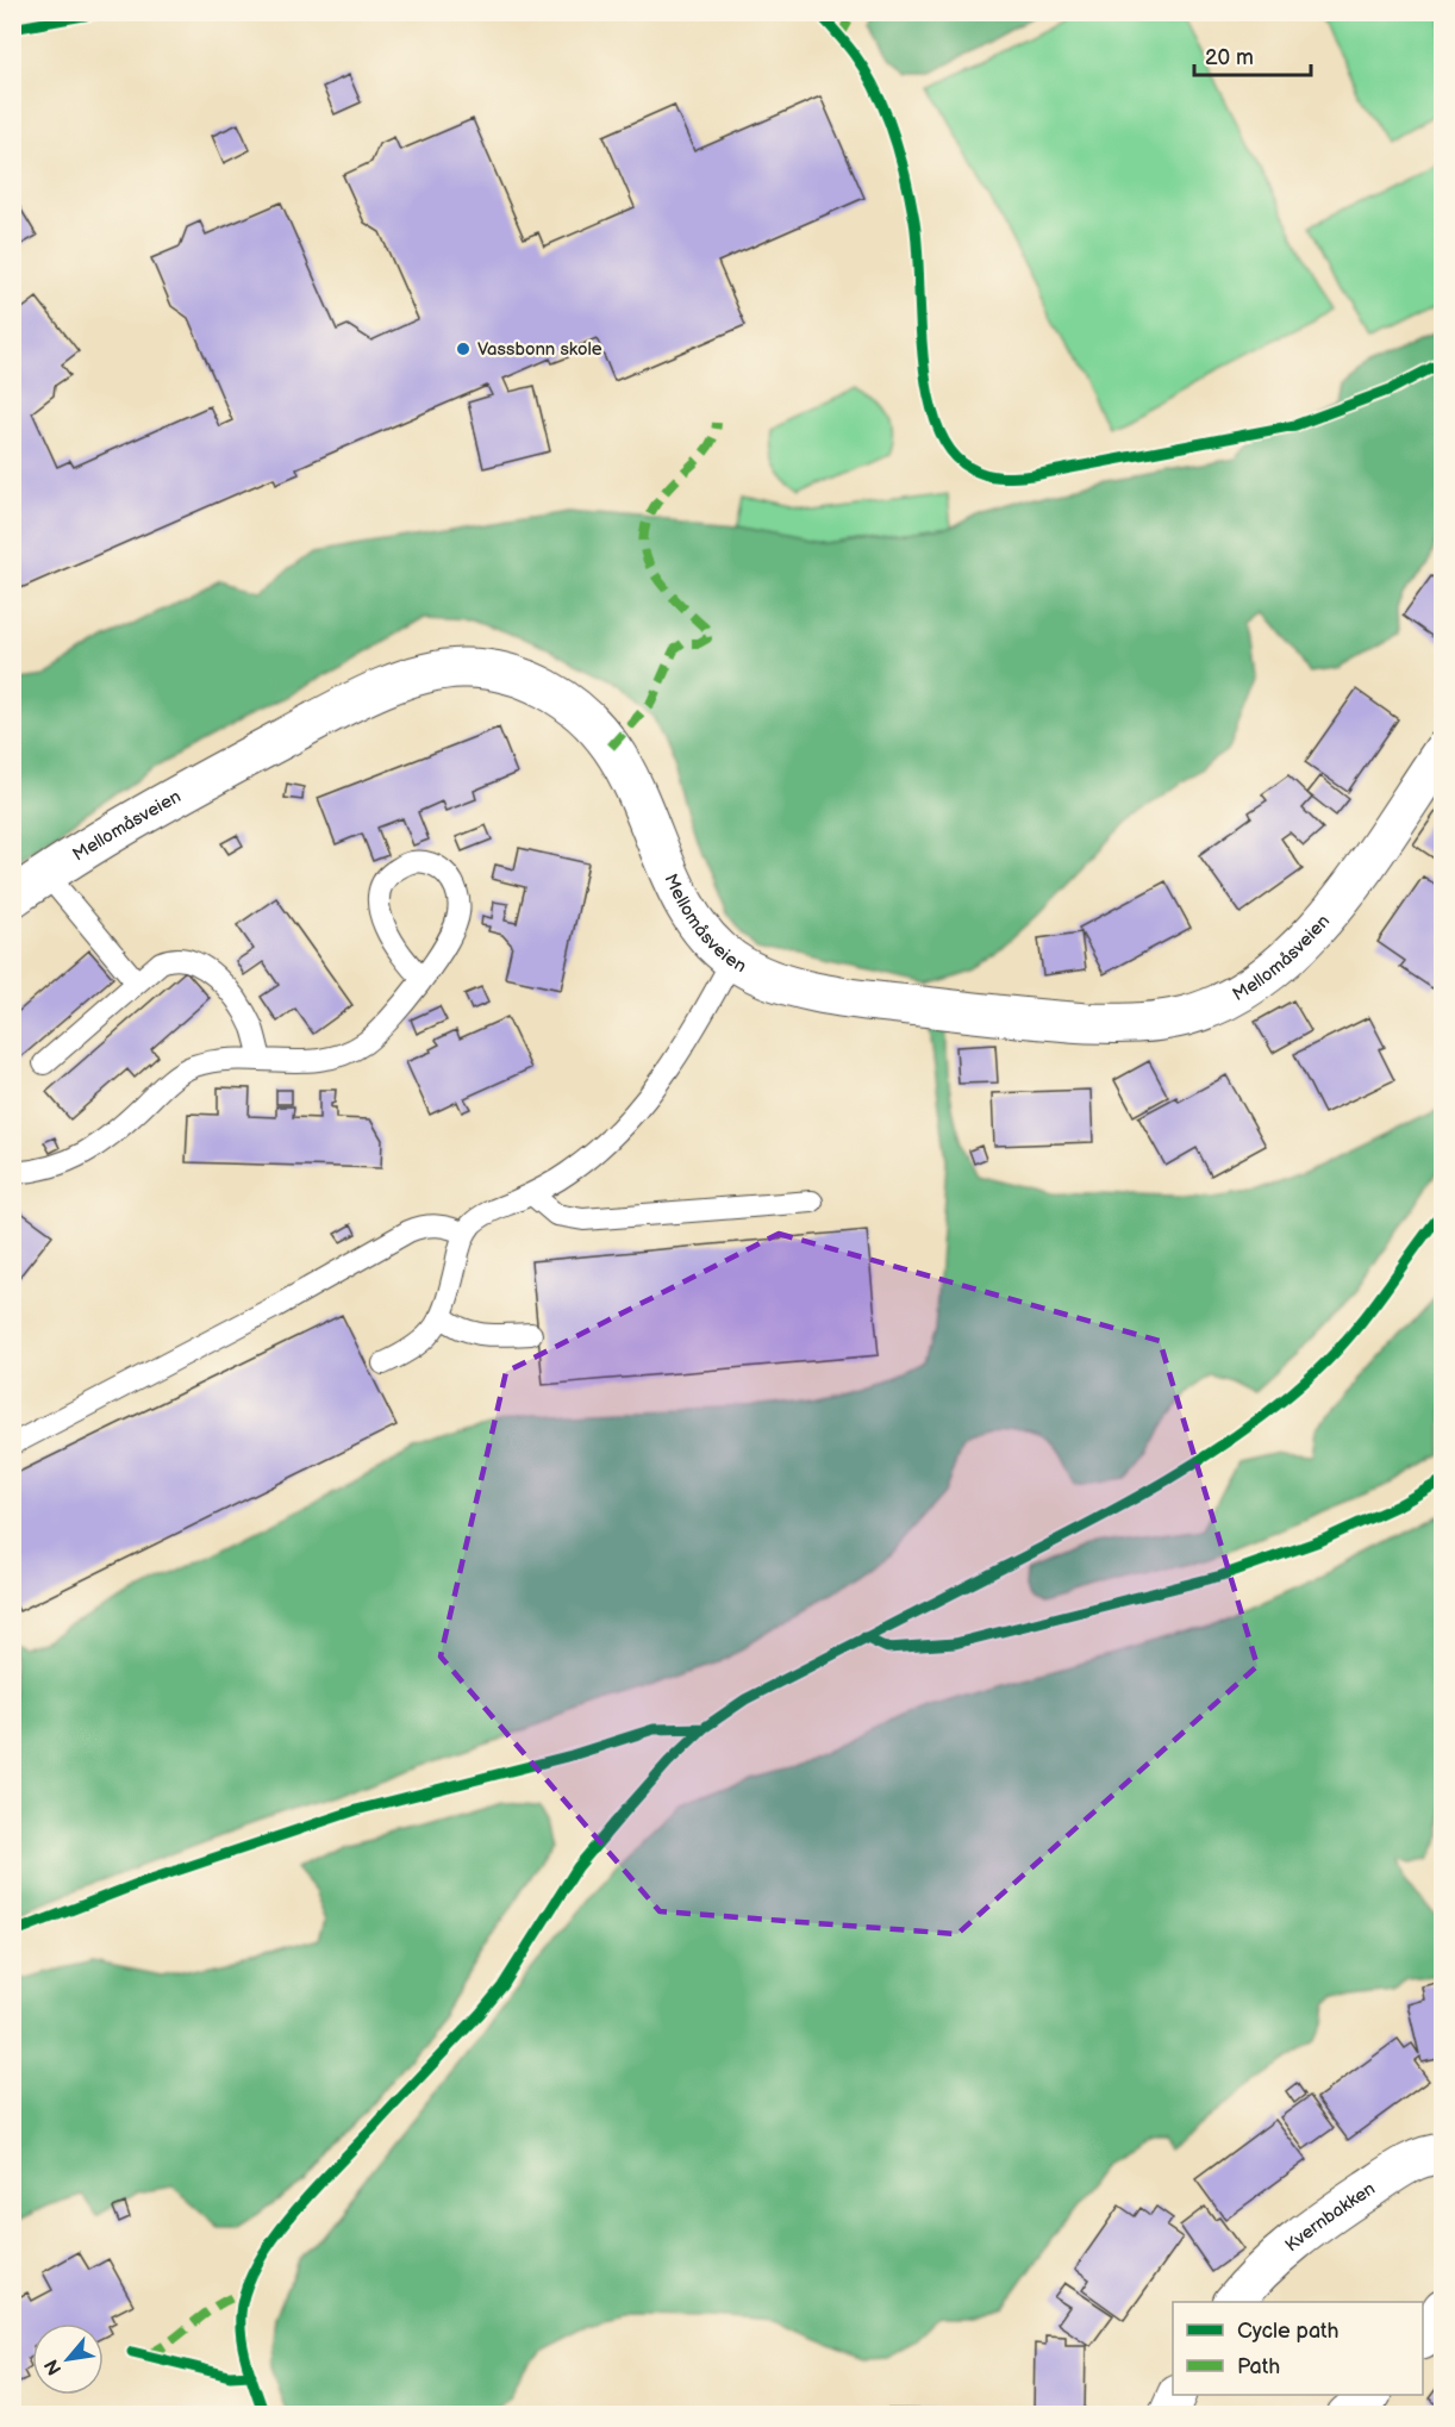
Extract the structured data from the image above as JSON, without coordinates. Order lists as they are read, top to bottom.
{
  "streets": {
    "street": ["Mellomåsveien", "Kvernbakken"]
  },
  "places": ["Vassbonn skole"],
  "legend": ["Cycle path", "Path"],
  "scale_bar": "20 m",
  "north": "bottom left"
}
